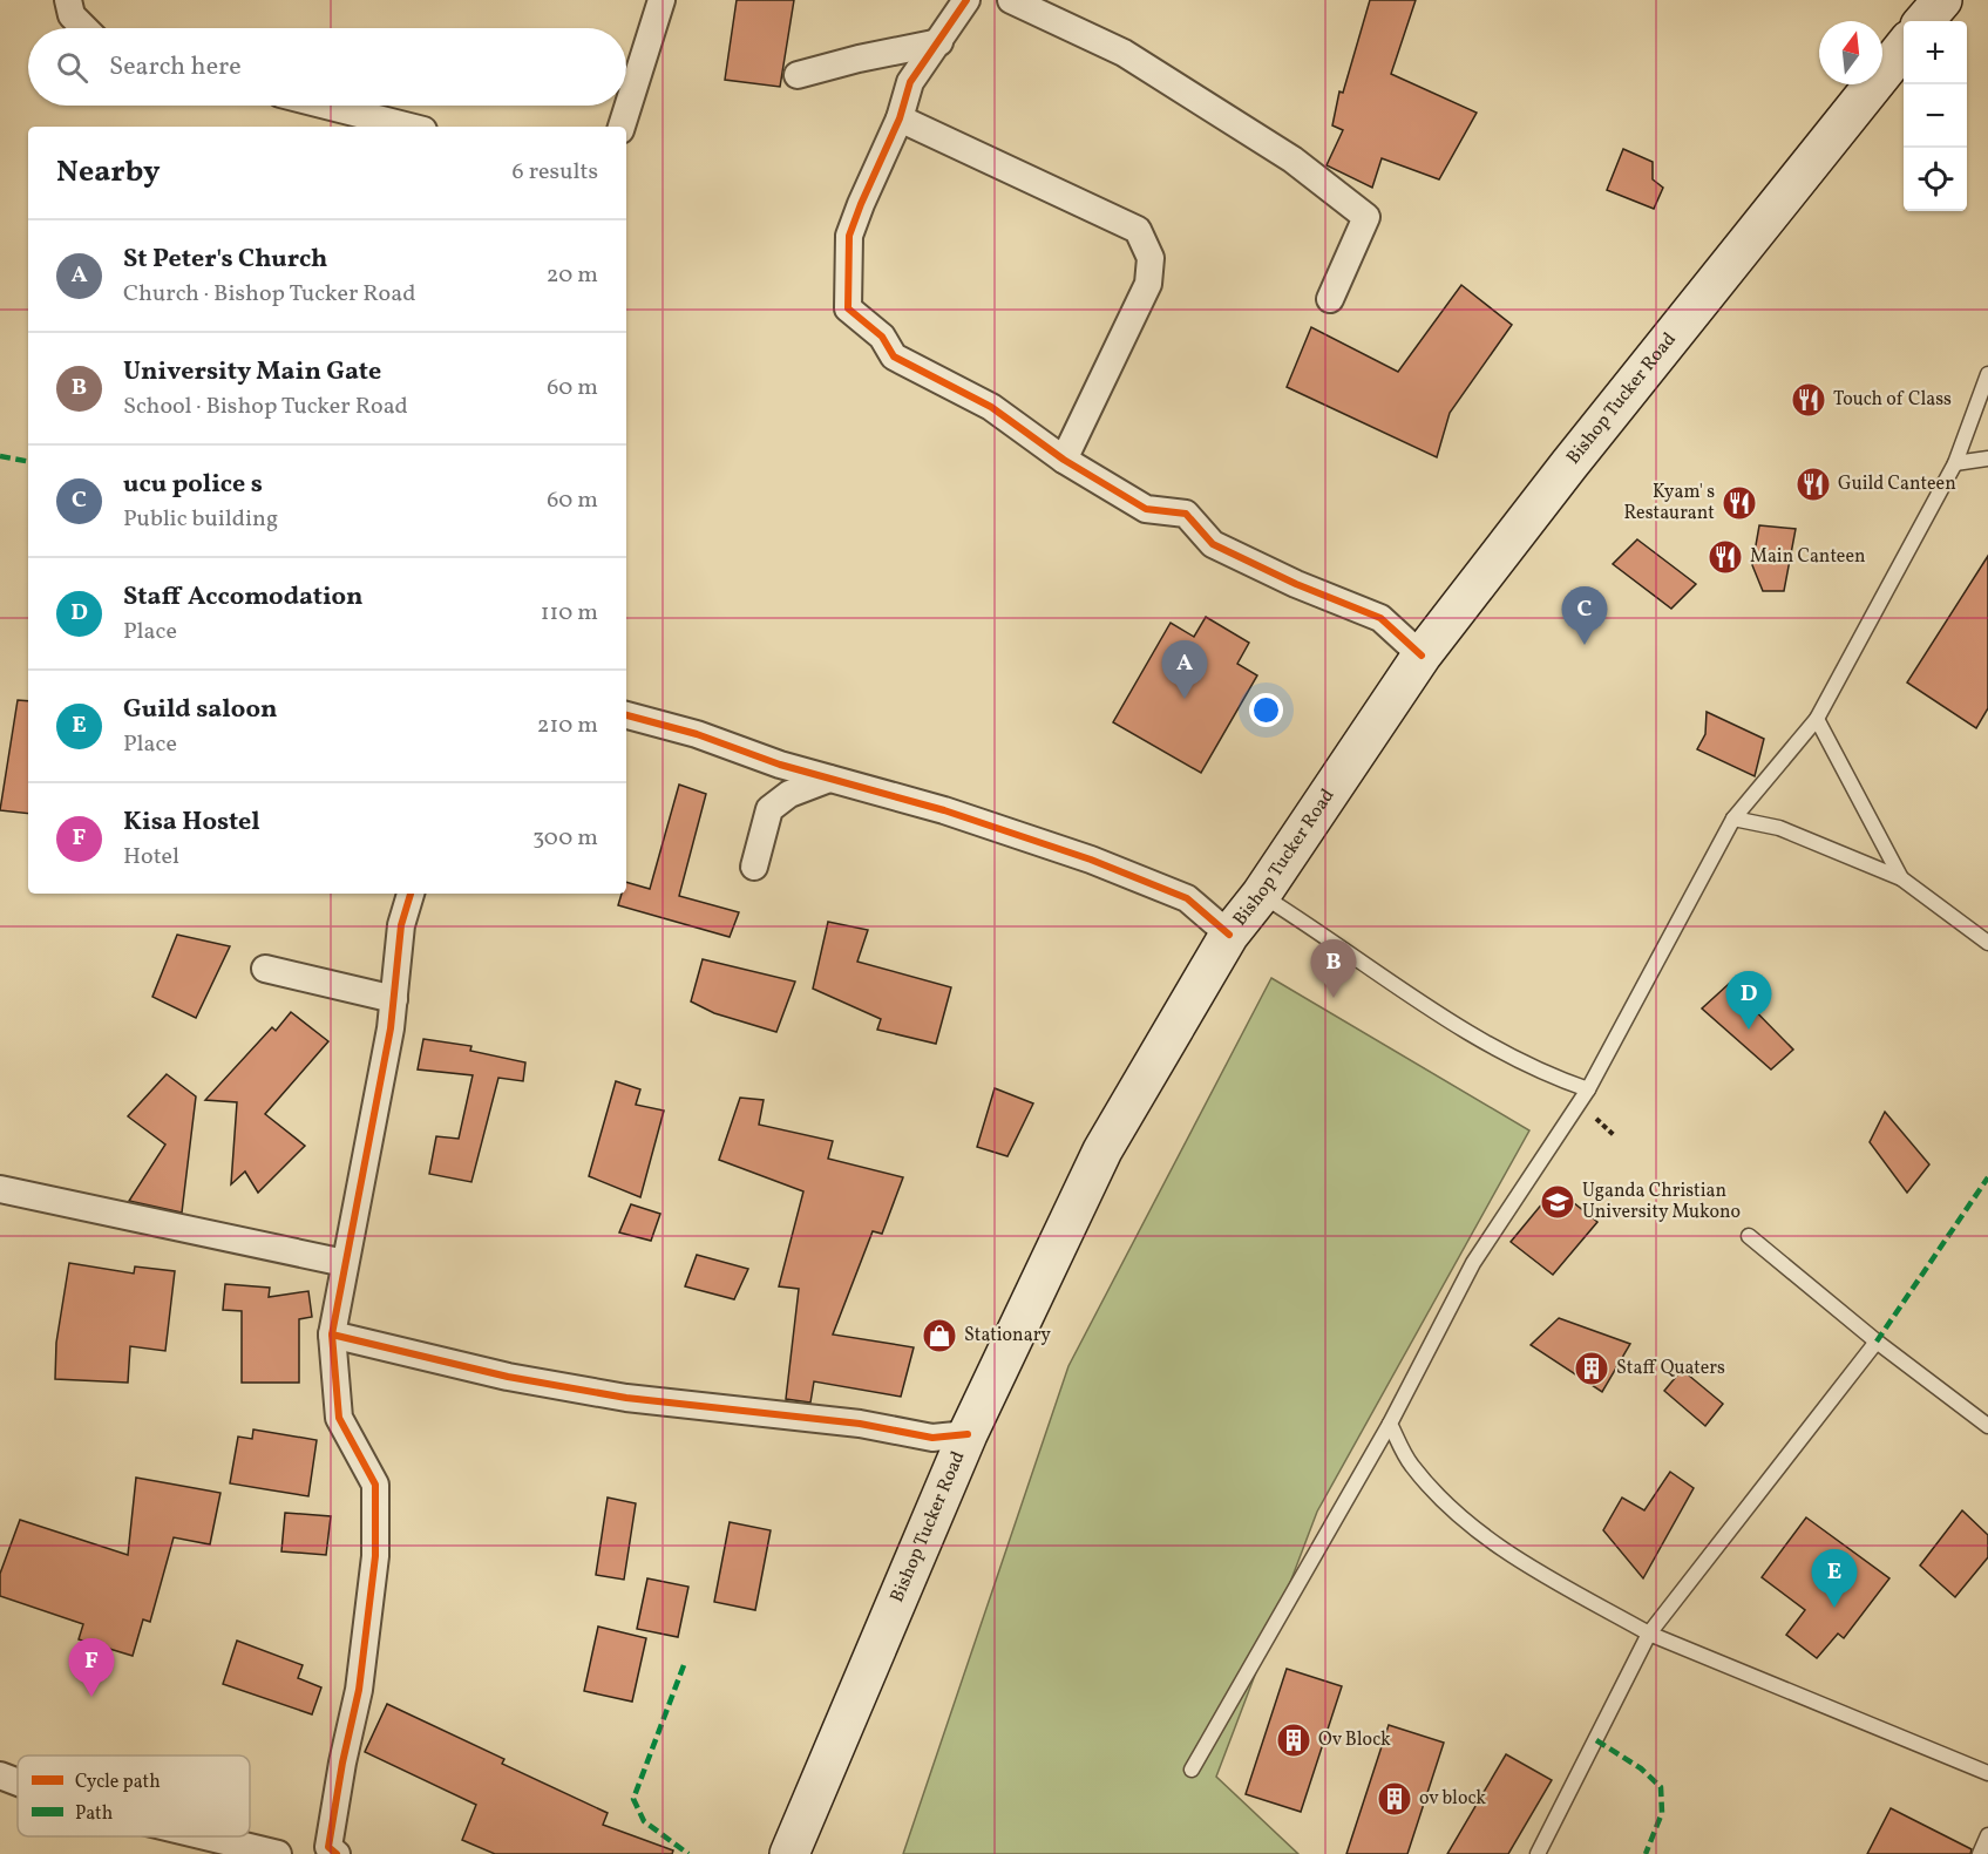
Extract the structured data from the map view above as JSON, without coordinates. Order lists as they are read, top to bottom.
{
  "streets": {
    "main road": ["Bishop Tucker Road"]
  },
  "places": {
    "restaurant": [
      "Touch of Class",
      "Guild Canteen",
      "Kyam' s Restaurant",
      "Main Canteen"
    ],
    "school or university": ["Uganda Christian University Mukono"],
    "shop": ["Stationary"],
    "building": ["Staff Quaters", "Ov Block", "ov block"]
  },
  "legend": ["Cycle path", "Path"],
  "north": "top",
  "page": {
    "map_buttons": ["+", "−"],
    "search": "Search here",
    "heading": ["Nearby", "6 results"],
    "list": [
      {
        "mark": "A",
        "name": "St Peter's Church",
        "note": "Church · Bishop Tucker Road",
        "value": "20 m"
      },
      {
        "mark": "B",
        "name": "University Main Gate",
        "note": "School · Bishop Tucker Road",
        "value": "60 m"
      },
      {
        "mark": "C",
        "name": "ucu police s",
        "note": "Public building",
        "value": "60 m"
      },
      {
        "mark": "D",
        "name": "Staff Accomodation",
        "note": "Place",
        "value": "110 m"
      },
      {
        "mark": "E",
        "name": "Guild saloon",
        "note": "Place",
        "value": "210 m"
      },
      {
        "mark": "F",
        "name": "Kisa Hostel",
        "note": "Hotel",
        "value": "300 m"
      }
    ],
    "pins": [
      "C",
      "A",
      "B",
      "D",
      "E",
      "F"
    ]
  }
}
